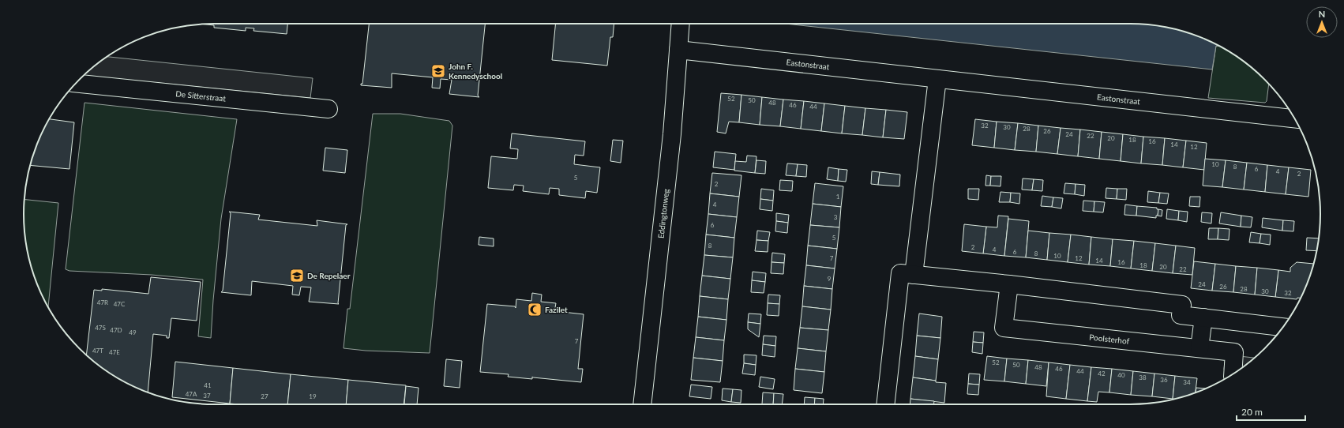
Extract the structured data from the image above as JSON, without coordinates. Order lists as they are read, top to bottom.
{
  "streets": {
    "street": [
      "Eastonstraat",
      "De Sitterstraat",
      "Eddingtonweg",
      "Poolsterhof"
    ]
  },
  "crossings": [
    ["Eastonstraat", "Eddingtonweg"]
  ],
  "places": {
    "school or university": ["John F. Kennedyschool", "De Repelaer"],
    "mosque": ["Fazilet"]
  },
  "house_numbers": [
    "52",
    "50",
    "48",
    "46",
    "44",
    "32",
    "30",
    "28",
    "26",
    "24",
    "22",
    "20",
    "18",
    "16",
    "14",
    "12",
    "10",
    "8",
    "6",
    "4",
    "2",
    "5",
    "2",
    "1",
    "4",
    "3",
    "6",
    "5",
    "8",
    "2",
    "4",
    "6",
    "8",
    "10",
    "7",
    "12",
    "14",
    "16",
    "18",
    "20",
    "22",
    "9",
    "24",
    "26",
    "28",
    "30",
    "32",
    "47R",
    "47C",
    "47S",
    "47D",
    "49",
    "7",
    "47T",
    "47E",
    "52",
    "50",
    "48",
    "46",
    "44",
    "42",
    "40",
    "38",
    "36",
    "34",
    "41",
    "47A",
    "37",
    "27",
    "19"
  ],
  "scale_bar": "20 m",
  "north": "top"
}
